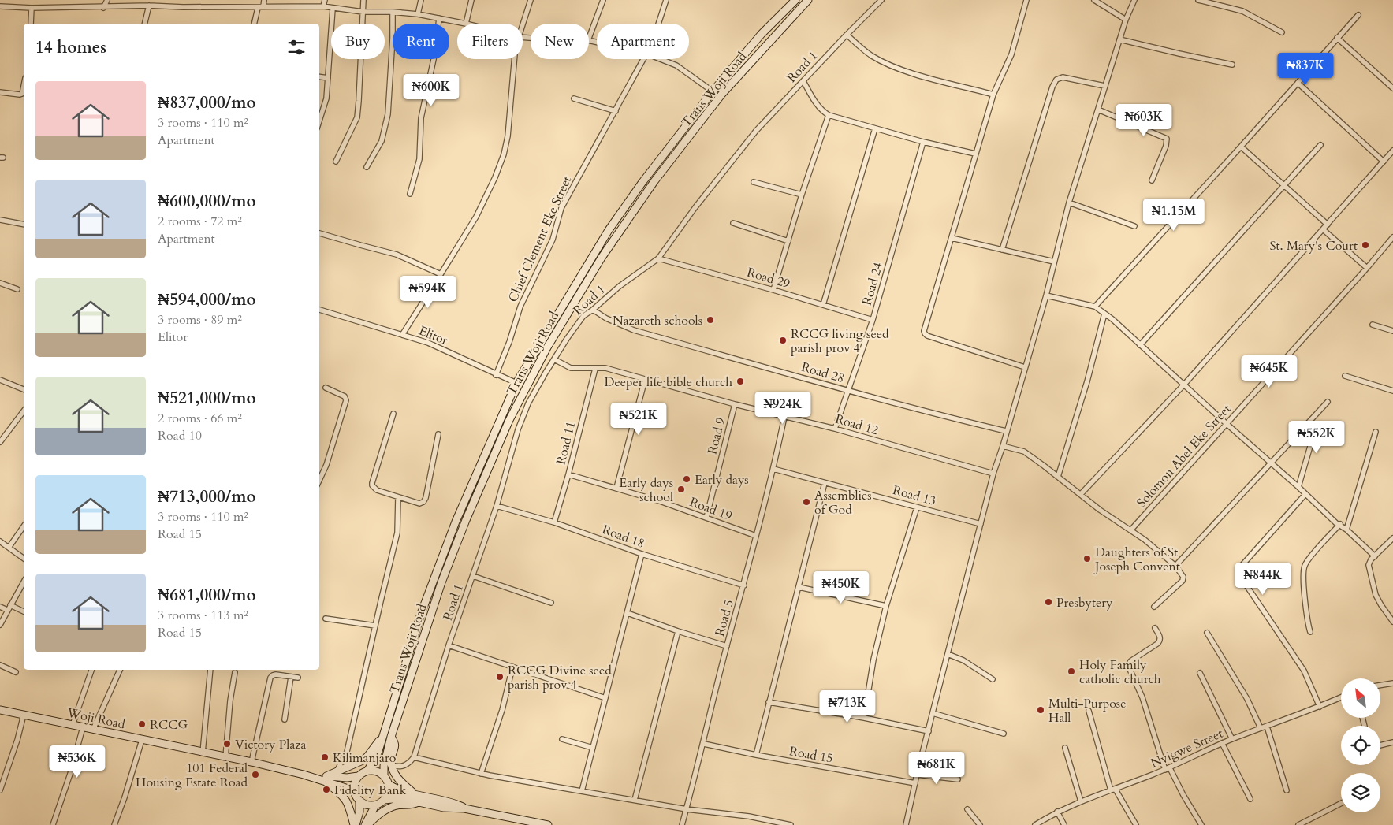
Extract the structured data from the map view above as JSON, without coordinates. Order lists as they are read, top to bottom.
{
  "streets": {
    "main road": ["Trans Woji Road", "Woji Road"],
    "street": [
      "Road 1",
      "Chief Clement Eke Street",
      "Road 29",
      "Road 24",
      "Elitor",
      "Road 28",
      "Road 12",
      "Road 9",
      "Road 11",
      "Solomon Abel Eke Street",
      "Road 13",
      "Road 19",
      "Road 18",
      "Road 5",
      "Nvigwe Street",
      "Road 15"
    ]
  },
  "crossings": [
    ["Road 1", "Road 29"],
    ["Road 1", "Road 28"],
    ["Road 1", "Road 12"],
    ["Road 1", "Road 18"],
    ["Trans Woji Road", "Elitor"],
    ["Chief Clement Eke Street", "Elitor"],
    ["Road 29", "Road 24"],
    ["Road 24", "Road 28"],
    ["Road 24", "Road 12"],
    ["Road 12", "Road 9"],
    ["Road 12", "Road 11"],
    ["Road 12", "Road 5"],
    ["Road 9", "Road 19"],
    ["Road 11", "Road 19"],
    ["Road 11", "Road 18"],
    ["Road 13", "Road 5"],
    ["Road 19", "Road 5"],
    ["Road 18", "Road 5"],
    ["Road 5", "Road 15"]
  ],
  "places": [
    "St. Mary's Court",
    "Nazareth schools",
    "RCCG living seed parish prov 4",
    "Deeper life bible church",
    "Early days",
    "Early days school",
    "Assemblies of God",
    "Daughters of St Joseph Convent",
    "Presbytery",
    "Holy Family catholic church",
    "RCCG Divine seed parish prov 4",
    "Multi-Purpose Hall",
    "RCCG",
    "Victory Plaza",
    "Kilimanjaro",
    "101 Federal Housing Estate Road",
    "Fidelity Bank"
  ],
  "north": "top left",
  "page": {
    "chip": [
      "Buy",
      "Rent",
      "Filters",
      "New",
      "Apartment"
    ],
    "heading": "14 homes",
    "price": [
      "₦837K",
      "₦600K",
      "₦603K",
      "₦1.15M",
      "₦594K",
      "₦645K",
      "₦924K",
      "₦521K",
      "₦552K",
      "₦844K",
      "₦450K",
      "₦713K",
      "₦536K",
      "₦681K"
    ],
    "list": [
      {
        "name": "₦837,000/mo",
        "note": "3 rooms · 110 m² · Apartment"
      },
      {
        "name": "₦600,000/mo",
        "note": "2 rooms · 72 m² · Apartment"
      },
      {
        "name": "₦594,000/mo",
        "note": "3 rooms · 89 m² · Elitor"
      },
      {
        "name": "₦521,000/mo",
        "note": "2 rooms · 66 m² · Road 10"
      },
      {
        "name": "₦713,000/mo",
        "note": "3 rooms · 110 m² · Road 15"
      },
      {
        "name": "₦681,000/mo",
        "note": "3 rooms · 113 m² · Road 15"
      }
    ]
  }
}
